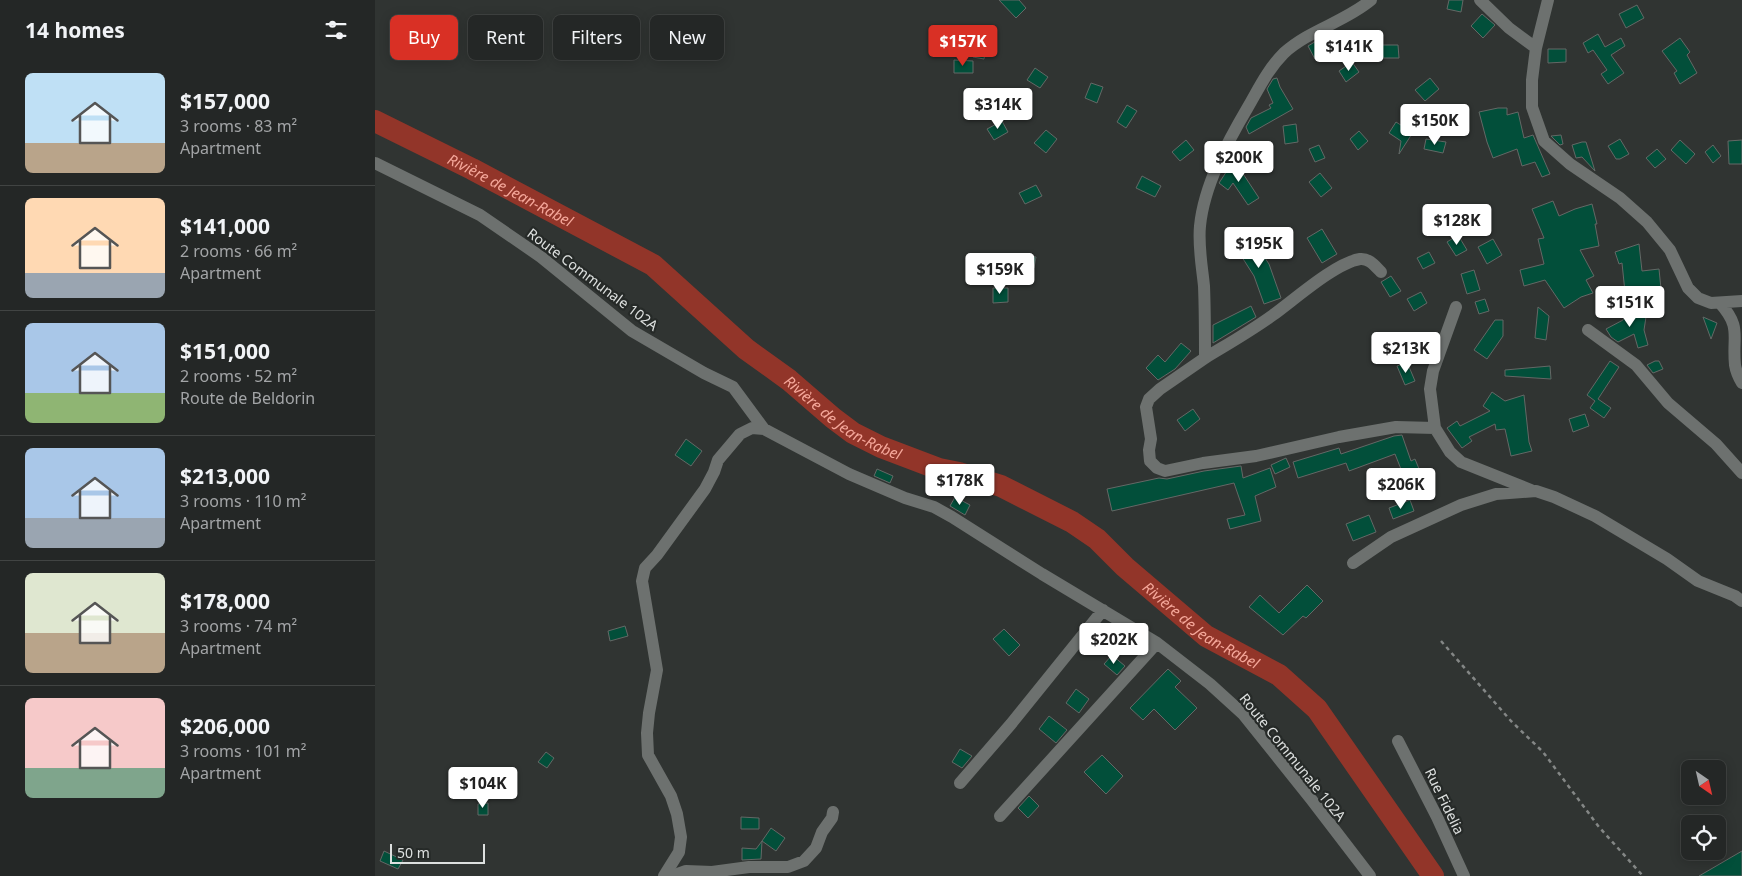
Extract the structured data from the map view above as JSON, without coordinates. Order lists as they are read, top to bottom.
{
  "streets": {
    "street": ["Route Communale 102A", "Rue Fidelia"]
  },
  "water": ["Rivière de Jean-Rabel"],
  "scale_bar": "50 m",
  "north": "bottom right",
  "page": {
    "heading": "14 homes",
    "chip": [
      "Buy",
      "Rent",
      "Filters",
      "New"
    ],
    "price": [
      "$157K",
      "$141K",
      "$314K",
      "$150K",
      "$200K",
      "$128K",
      "$195K",
      "$159K",
      "$151K",
      "$213K",
      "$178K",
      "$206K",
      "$202K",
      "$104K"
    ],
    "list": [
      {
        "name": "$157,000",
        "note": "3 rooms · 83 m² · Apartment"
      },
      {
        "name": "$141,000",
        "note": "2 rooms · 66 m² · Apartment"
      },
      {
        "name": "$151,000",
        "note": "2 rooms · 52 m² · Route de Beldorin"
      },
      {
        "name": "$213,000",
        "note": "3 rooms · 110 m² · Apartment"
      },
      {
        "name": "$178,000",
        "note": "3 rooms · 74 m² · Apartment"
      },
      {
        "name": "$206,000",
        "note": "3 rooms · 101 m² · Apartment"
      }
    ],
    "scale": "50 m"
  }
}
